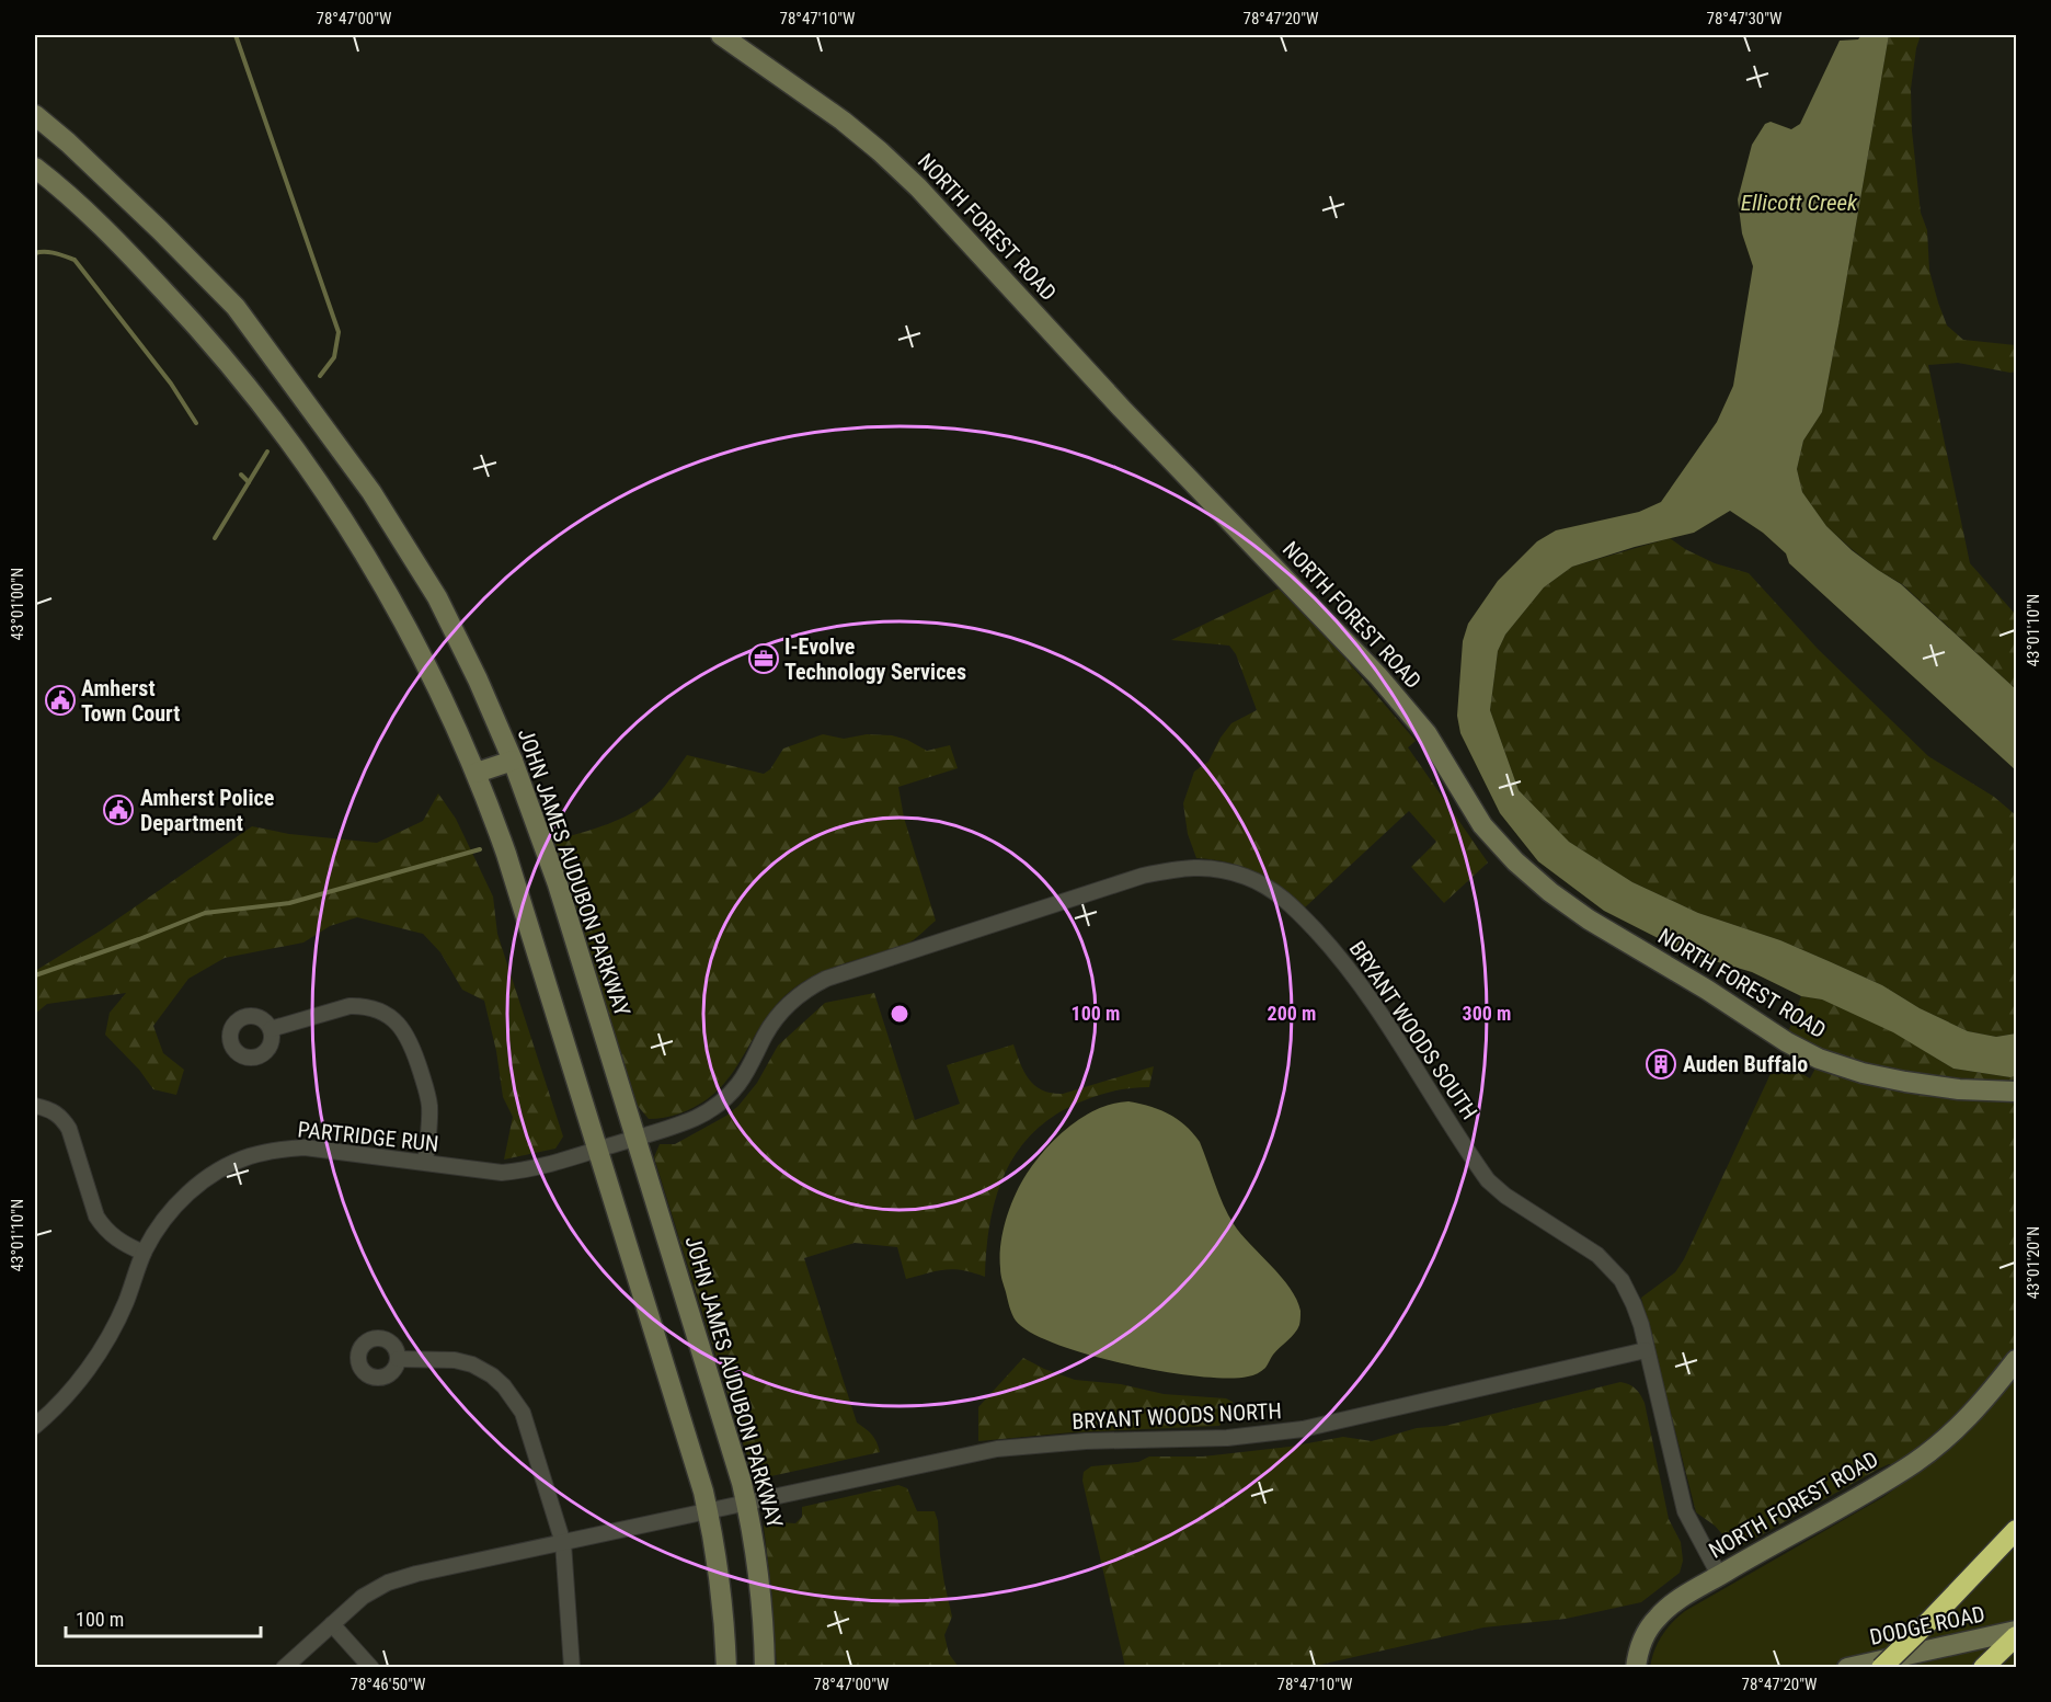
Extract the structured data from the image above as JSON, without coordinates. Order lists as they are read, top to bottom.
{
  "streets": {
    "main road": ["NORTH FOREST ROAD", "JOHN JAMES AUDUBON PARKWAY", "DODGE ROAD"],
    "street": ["BRYANT WOODS SOUTH", "PARTRIDGE RUN", "BRYANT WOODS NORTH"]
  },
  "crossings": [
    ["NORTH FOREST ROAD", "BRYANT WOODS SOUTH"],
    ["JOHN JAMES AUDUBON PARKWAY", "BRYANT WOODS SOUTH"],
    ["JOHN JAMES AUDUBON PARKWAY", "BRYANT WOODS NORTH"],
    ["BRYANT WOODS SOUTH", "PARTRIDGE RUN"],
    ["BRYANT WOODS SOUTH", "BRYANT WOODS NORTH"]
  ],
  "water": ["Ellicott Creek"],
  "places": {
    "office": ["I-Evolve Technology Services"],
    "public building": ["Amherst Town Court", "Amherst Police Department"],
    "building": ["Auden Buffalo"]
  },
  "scale_bar": "100 m",
  "coordinates": [
    "78°47'00\"W",
    "78°47'10\"W",
    "78°47'20\"W",
    "78°47'30\"W",
    "43°01'00\"N",
    "43°01'10\"N",
    "43°01'20\"N",
    "78°46'50\"W"
  ],
  "rings": ["100 m", "200 m", "300 m"]
}
